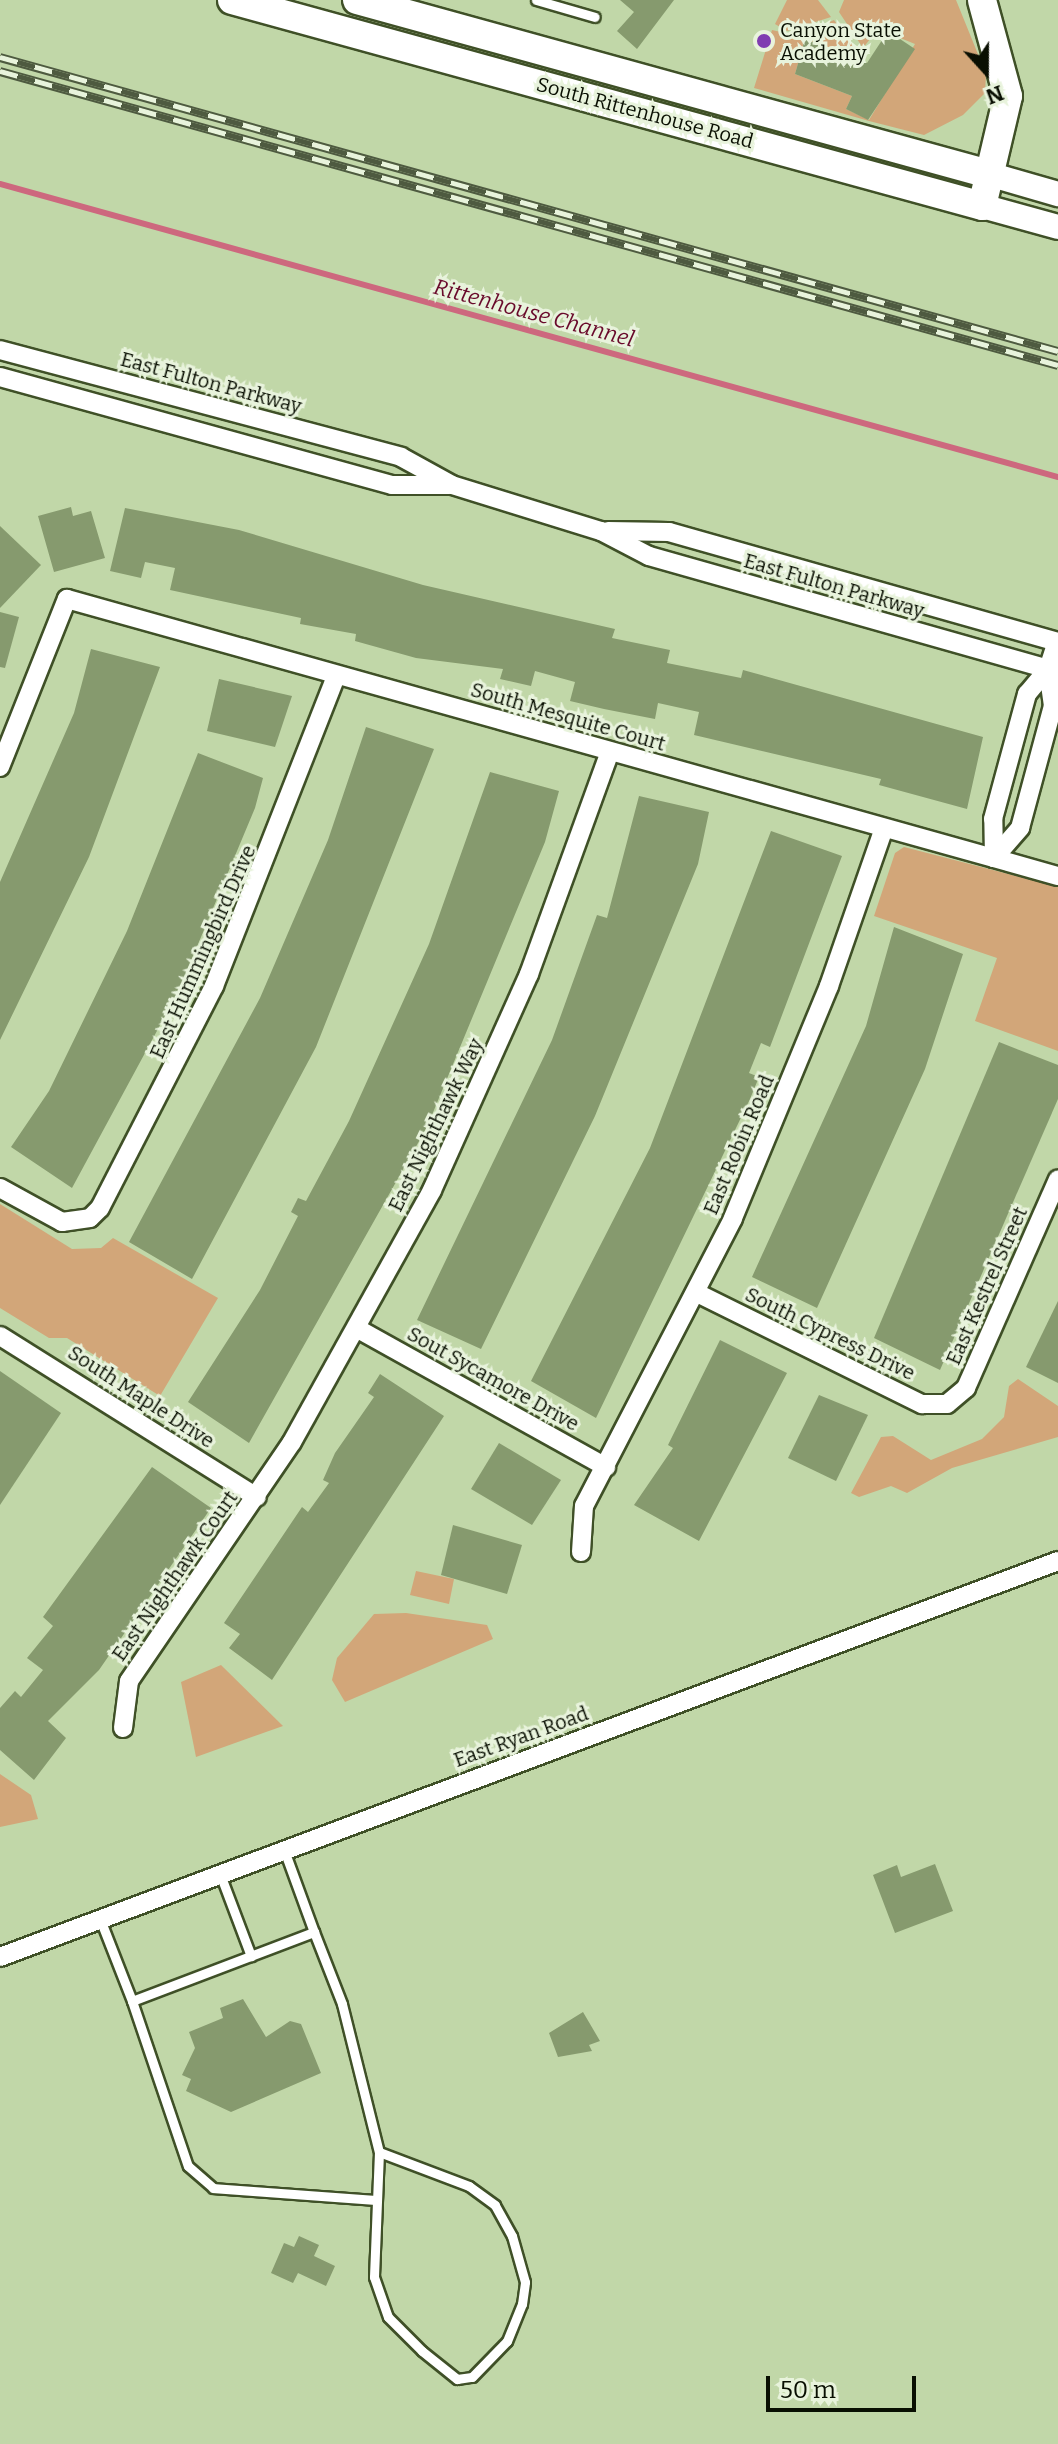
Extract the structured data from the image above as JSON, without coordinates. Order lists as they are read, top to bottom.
{
  "streets": {
    "main road": ["South Rittenhouse Road"],
    "street": [
      "East Fulton Parkway",
      "South Mesquite Court",
      "East Hummingbird Drive",
      "East Nighthawk Way",
      "East Robin Road",
      "East Kestrel Street",
      "South Cypress Drive",
      "Sout Sycamore Drive",
      "South Maple Drive",
      "East Nighthawk Court",
      "East Ryan Road"
    ]
  },
  "crossings": [
    ["South Mesquite Court", "East Hummingbird Drive"],
    ["South Mesquite Court", "East Nighthawk Way"],
    ["South Mesquite Court", "East Robin Road"],
    ["East Nighthawk Way", "Sout Sycamore Drive"],
    ["East Nighthawk Way", "South Maple Drive"],
    ["East Nighthawk Way", "East Nighthawk Court"],
    ["East Robin Road", "South Cypress Drive"],
    ["East Robin Road", "Sout Sycamore Drive"],
    ["East Kestrel Street", "South Cypress Drive"],
    ["South Maple Drive", "East Nighthawk Court"]
  ],
  "water": ["Rittenhouse Channel"],
  "places": ["Canyon State Academy"],
  "scale_bar": "50 m",
  "north": "bottom"
}
